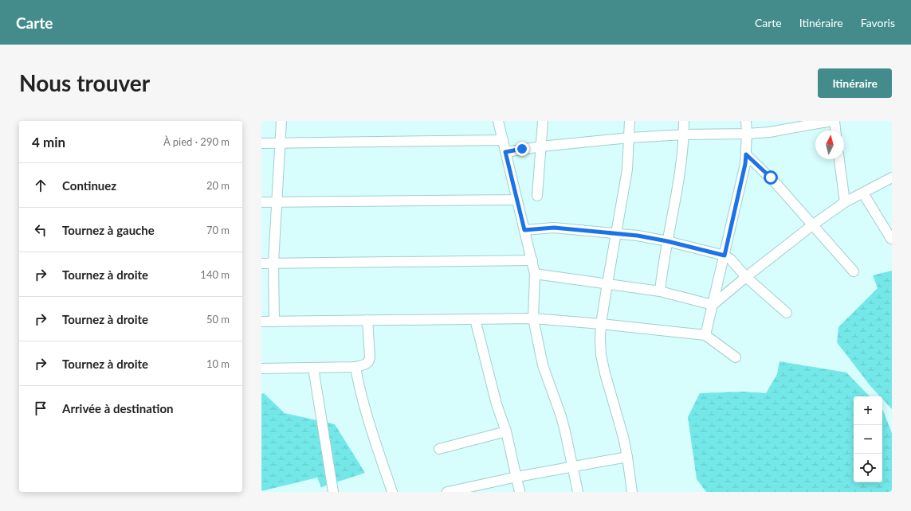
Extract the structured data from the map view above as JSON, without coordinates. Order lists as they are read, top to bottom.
{
  "north": "top",
  "page": {
    "header": "Carte",
    "nav": ["Carte", "Itinéraire", "Favoris"],
    "buttons": "Itinéraire",
    "title": "Nous trouver",
    "heading": ["4 min", "À pied · 290 m"],
    "list": [
      ["Continuez", "20 m"],
      ["Tournez à gauche", "70 m"],
      ["Tournez à droite", "140 m"],
      ["Tournez à droite", "50 m"],
      ["Tournez à droite", "10 m"],
      "Arrivée à destination"
    ],
    "map_buttons": ["+", "−"]
  }
}
